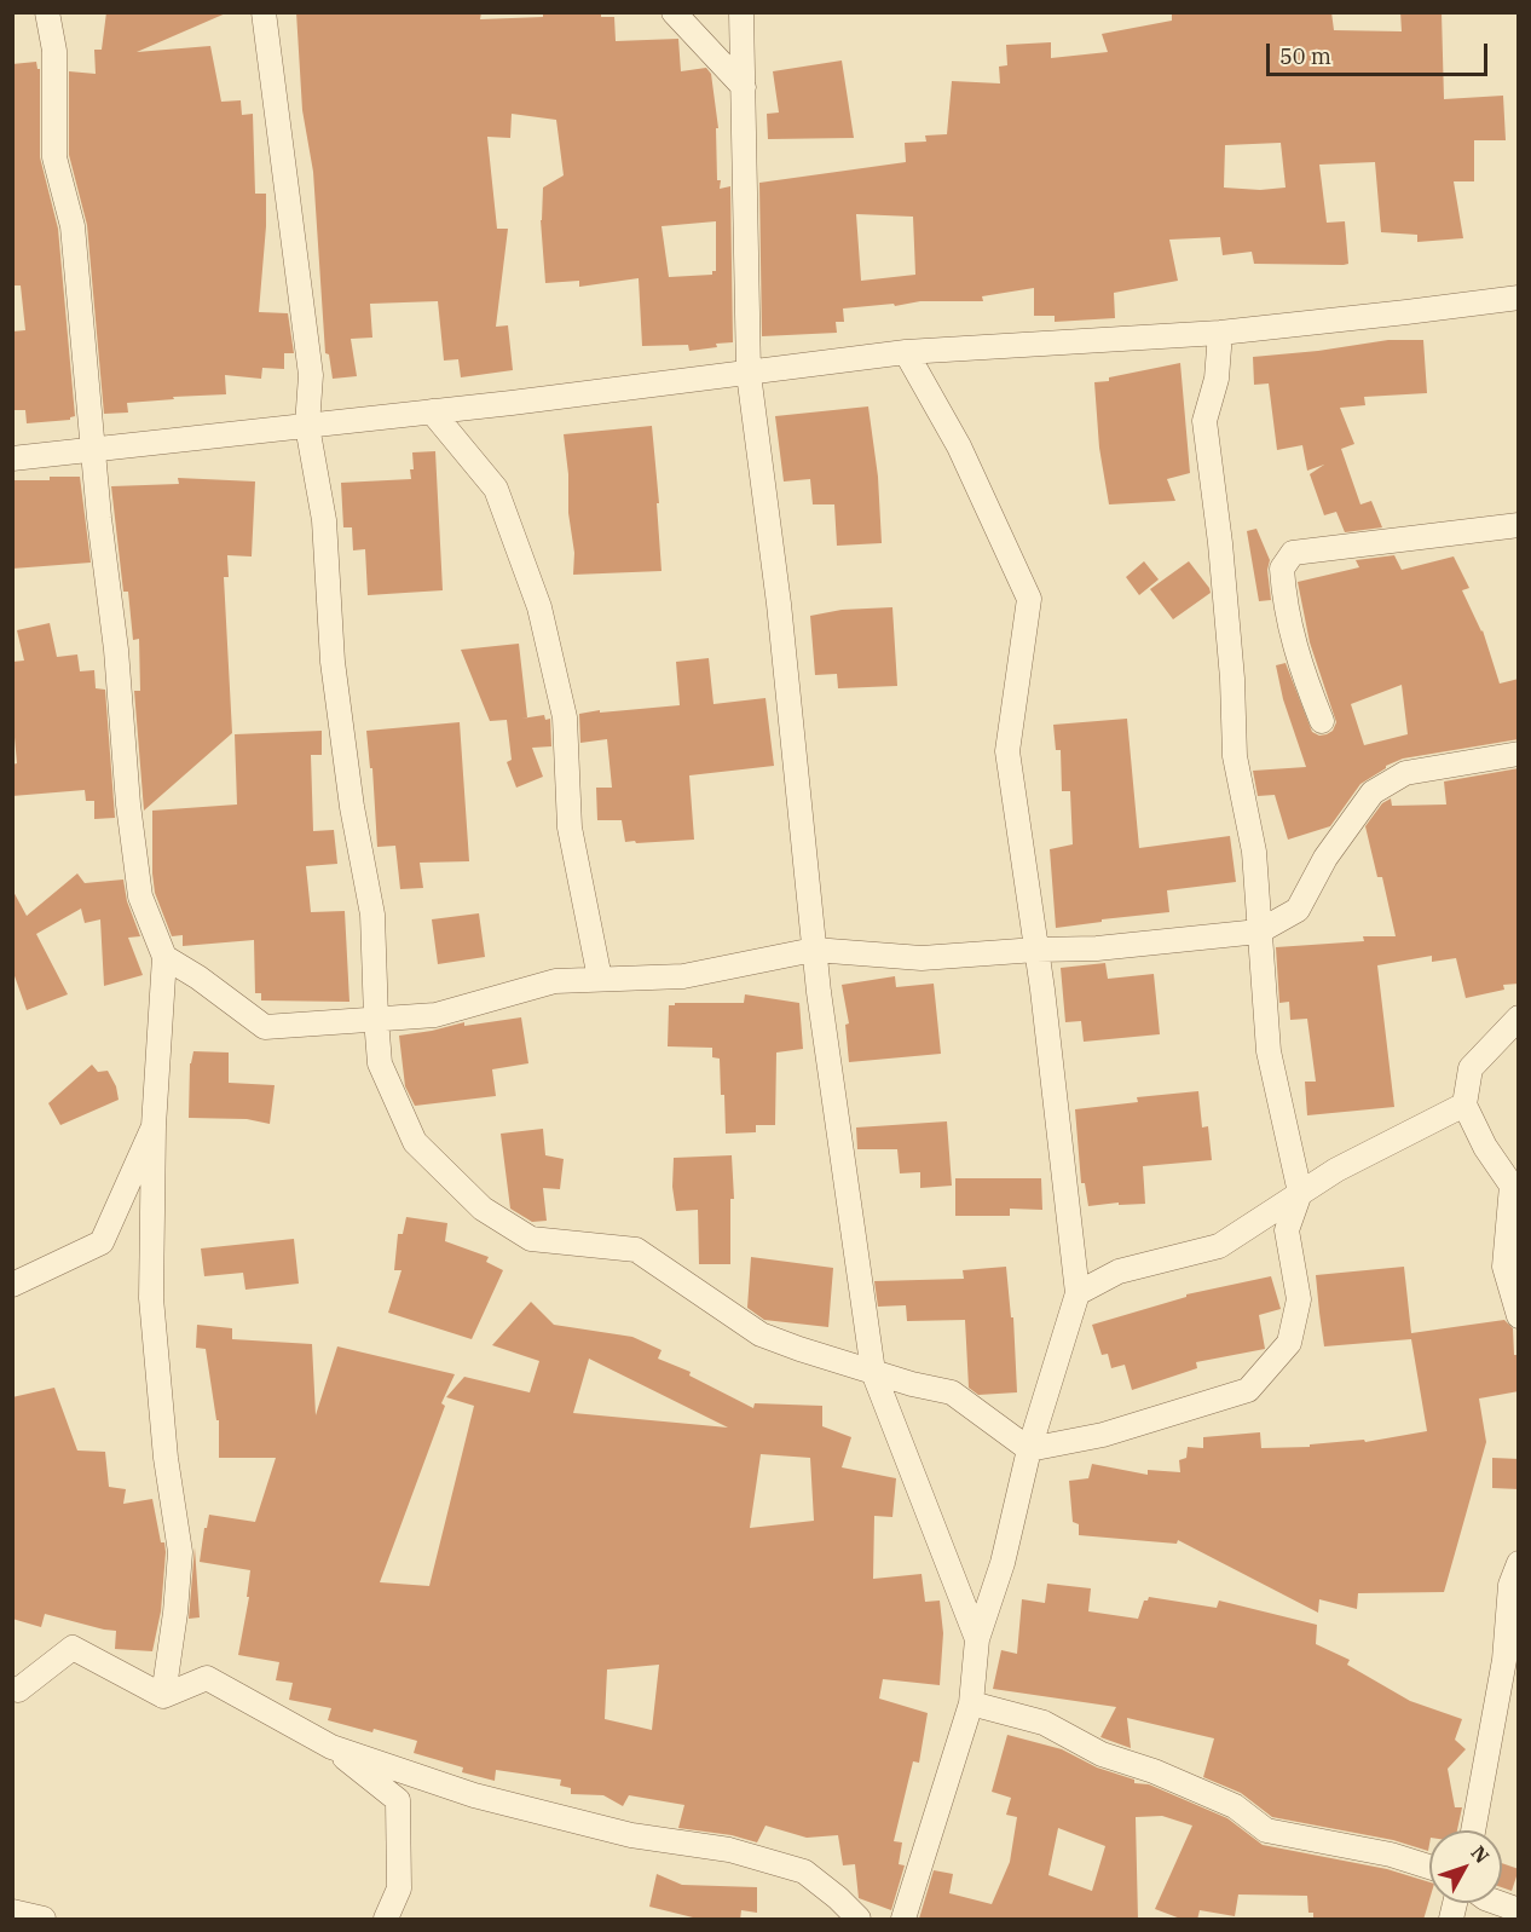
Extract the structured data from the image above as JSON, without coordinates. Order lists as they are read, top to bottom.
{
  "scale_bar": "50 m",
  "north": "top right"
}
